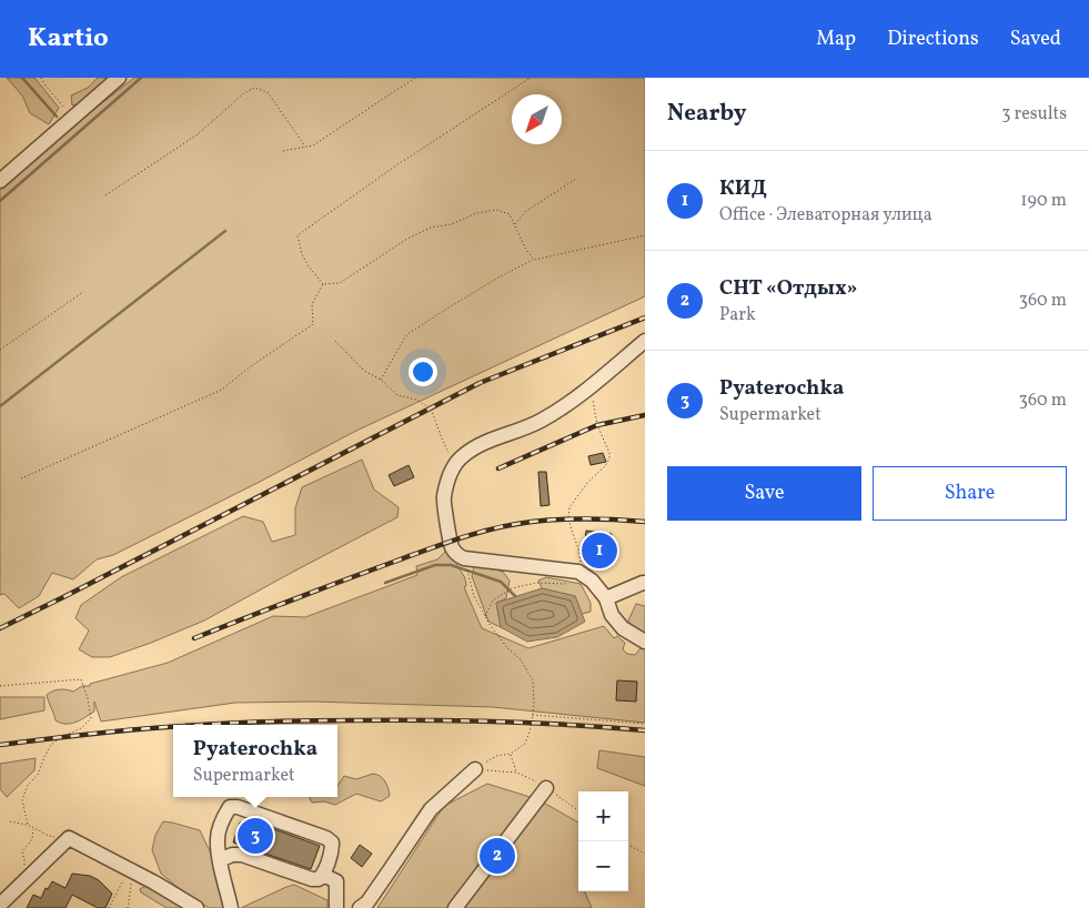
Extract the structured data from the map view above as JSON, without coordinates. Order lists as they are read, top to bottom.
{
  "north": "bottom left",
  "page": {
    "header": "Kartio",
    "nav": ["Map", "Directions", "Saved"],
    "heading": ["Nearby", "3 results"],
    "list": [
      {
        "mark": "1",
        "name": "КИД",
        "note": "Office · Элеваторная улица",
        "value": "190 m"
      },
      {
        "mark": "2",
        "name": "СНТ «Отдых»",
        "note": "Park",
        "value": "360 m"
      },
      {
        "mark": "3",
        "name": "Pyaterochka",
        "note": "Supermarket",
        "value": "360 m"
      }
    ],
    "buttons": ["Save", "Share"],
    "pins": ["1", "3", "2"],
    "popup": ["Pyaterochka", "Supermarket"],
    "map_buttons": ["+", "−"]
  }
}
